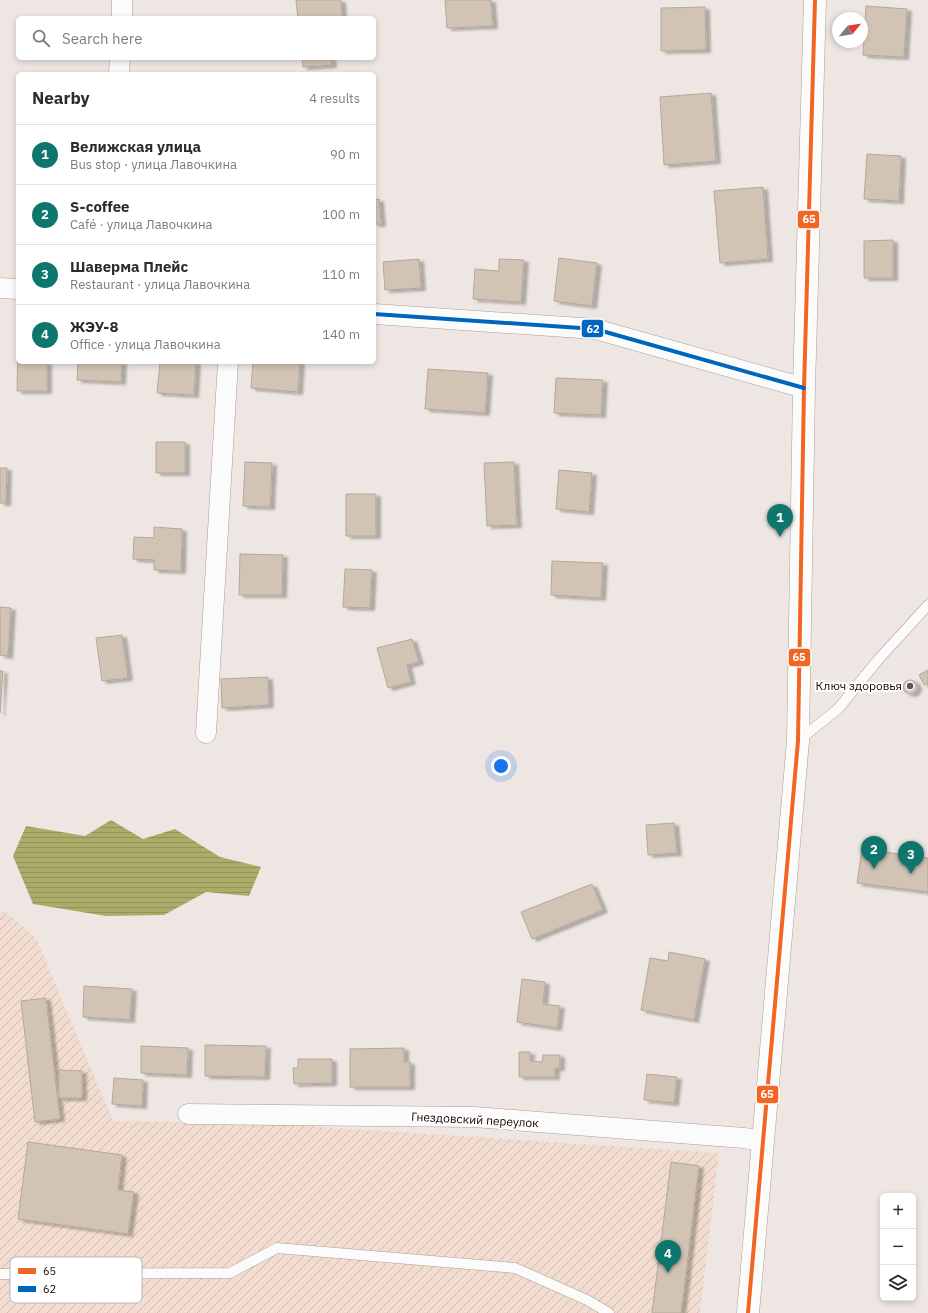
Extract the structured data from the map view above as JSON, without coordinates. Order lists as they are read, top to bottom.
{
  "streets": {
    "street": ["Гнездовский переулок"]
  },
  "places": ["Ключ здоровья"],
  "lines": ["transit line 65", "transit line 62"],
  "legend": ["65", "62"],
  "north": "top right",
  "page": {
    "search": "Search here",
    "heading": ["Nearby", "4 results"],
    "list": [
      {
        "mark": "1",
        "name": "Велижская улица",
        "note": "Bus stop · улица Лавочкина",
        "value": "90 m"
      },
      {
        "mark": "2",
        "name": "S-coffee",
        "note": "Café · улица Лавочкина",
        "value": "100 m"
      },
      {
        "mark": "3",
        "name": "Шаверма Плейс",
        "note": "Restaurant · улица Лавочкина",
        "value": "110 m"
      },
      {
        "mark": "4",
        "name": "ЖЭУ-8",
        "note": "Office · улица Лавочкина",
        "value": "140 m"
      }
    ],
    "pins": [
      "1",
      "2",
      "3",
      "4"
    ],
    "map_buttons": ["+", "−"]
  }
}
